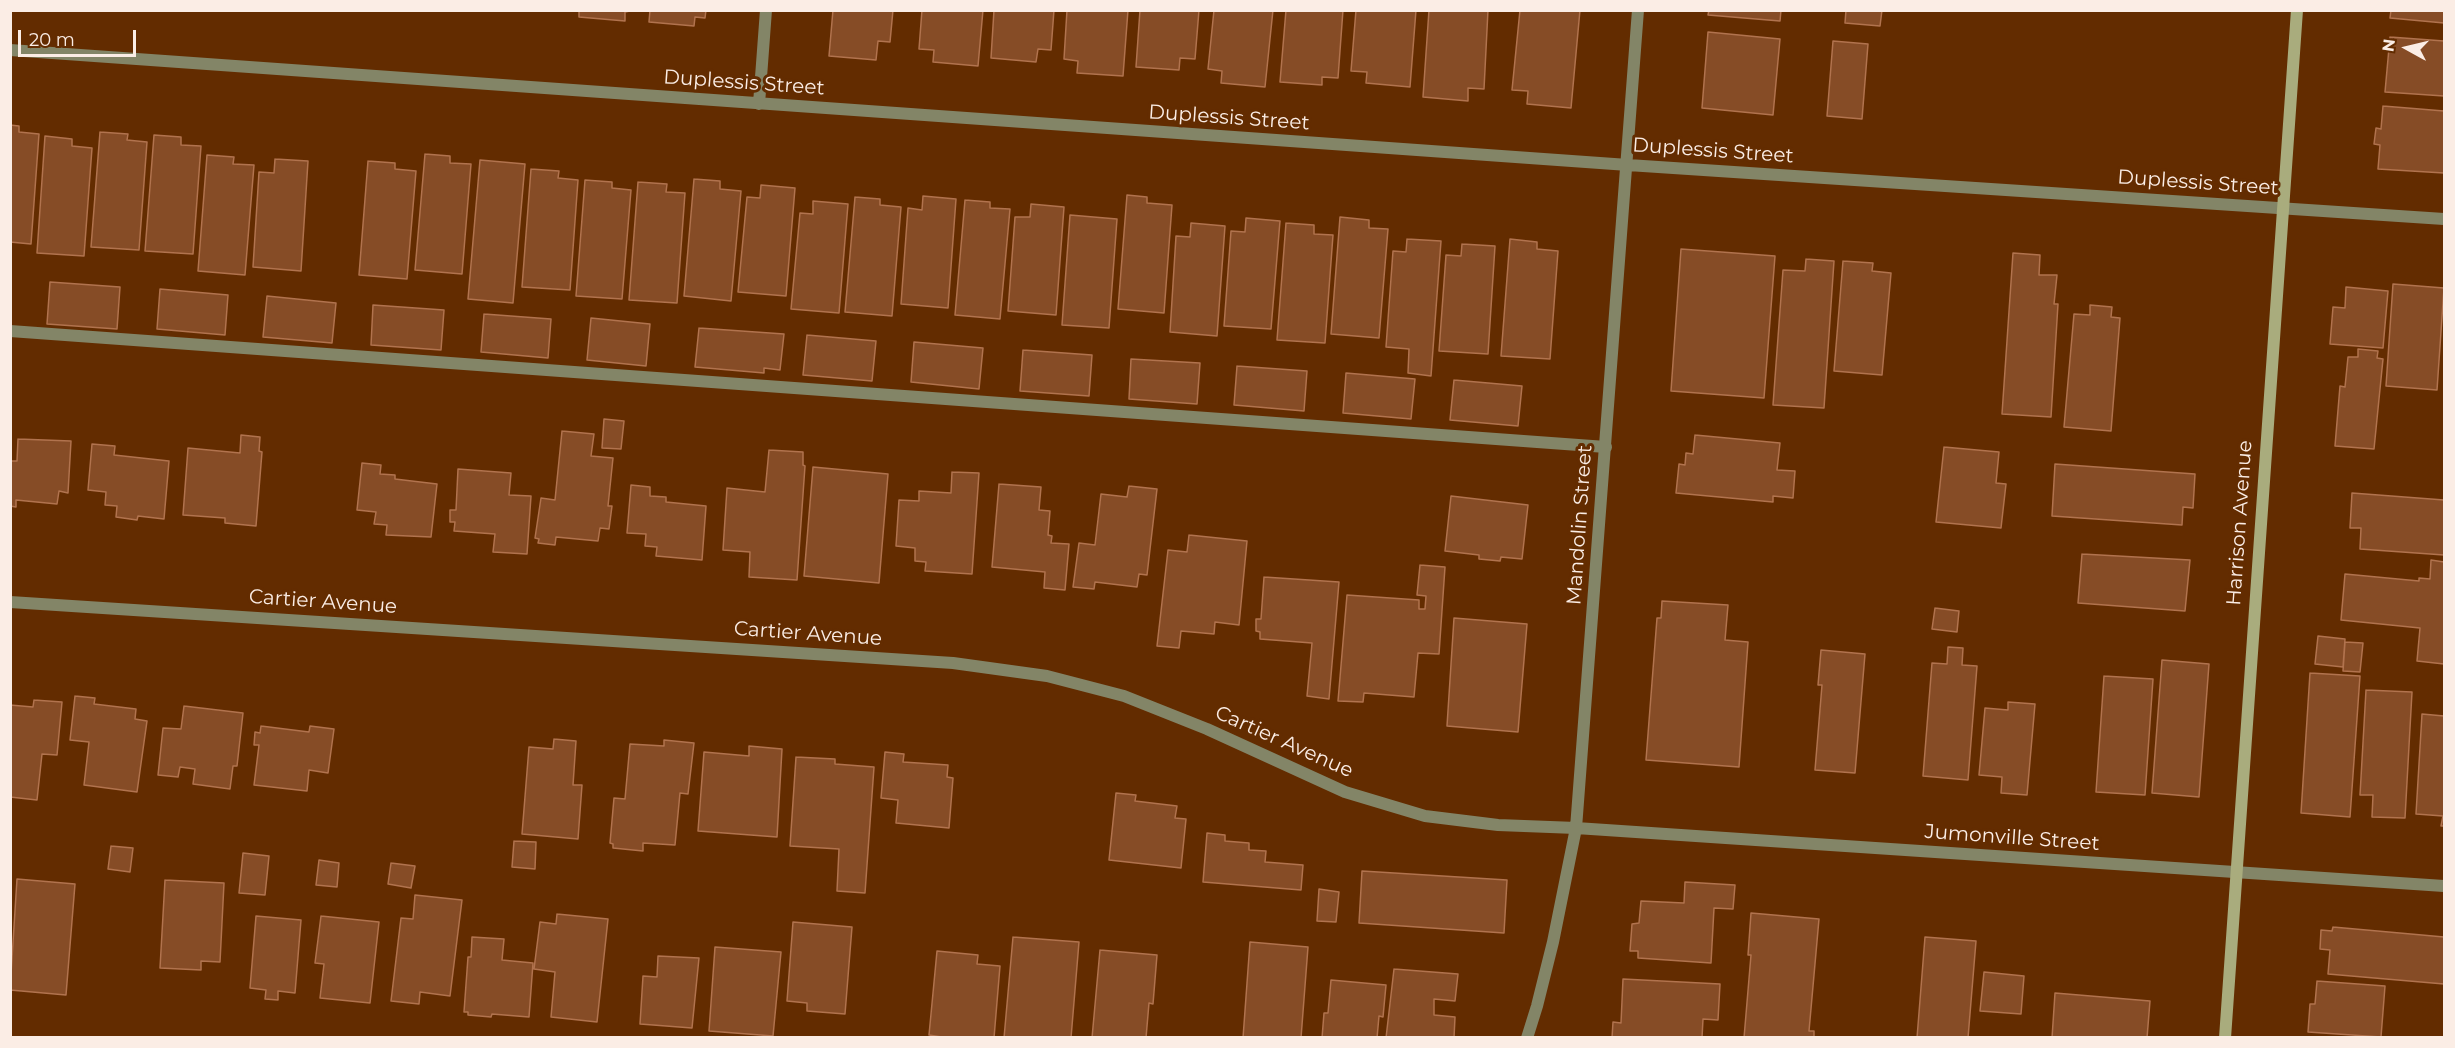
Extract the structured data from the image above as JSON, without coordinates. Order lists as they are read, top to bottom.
{
  "streets": {
    "street": [
      "Duplessis Street",
      "Harrison Avenue",
      "Mandolin Street",
      "Cartier Avenue",
      "Jumonville Street"
    ]
  },
  "crossings": [
    ["Duplessis Street", "Harrison Avenue"],
    ["Duplessis Street", "Mandolin Street"],
    ["Harrison Avenue", "Jumonville Street"],
    ["Mandolin Street", "Cartier Avenue"],
    ["Mandolin Street", "Jumonville Street"],
    ["Cartier Avenue", "Jumonville Street"]
  ],
  "scale_bar": "20 m",
  "north": "left"
}
